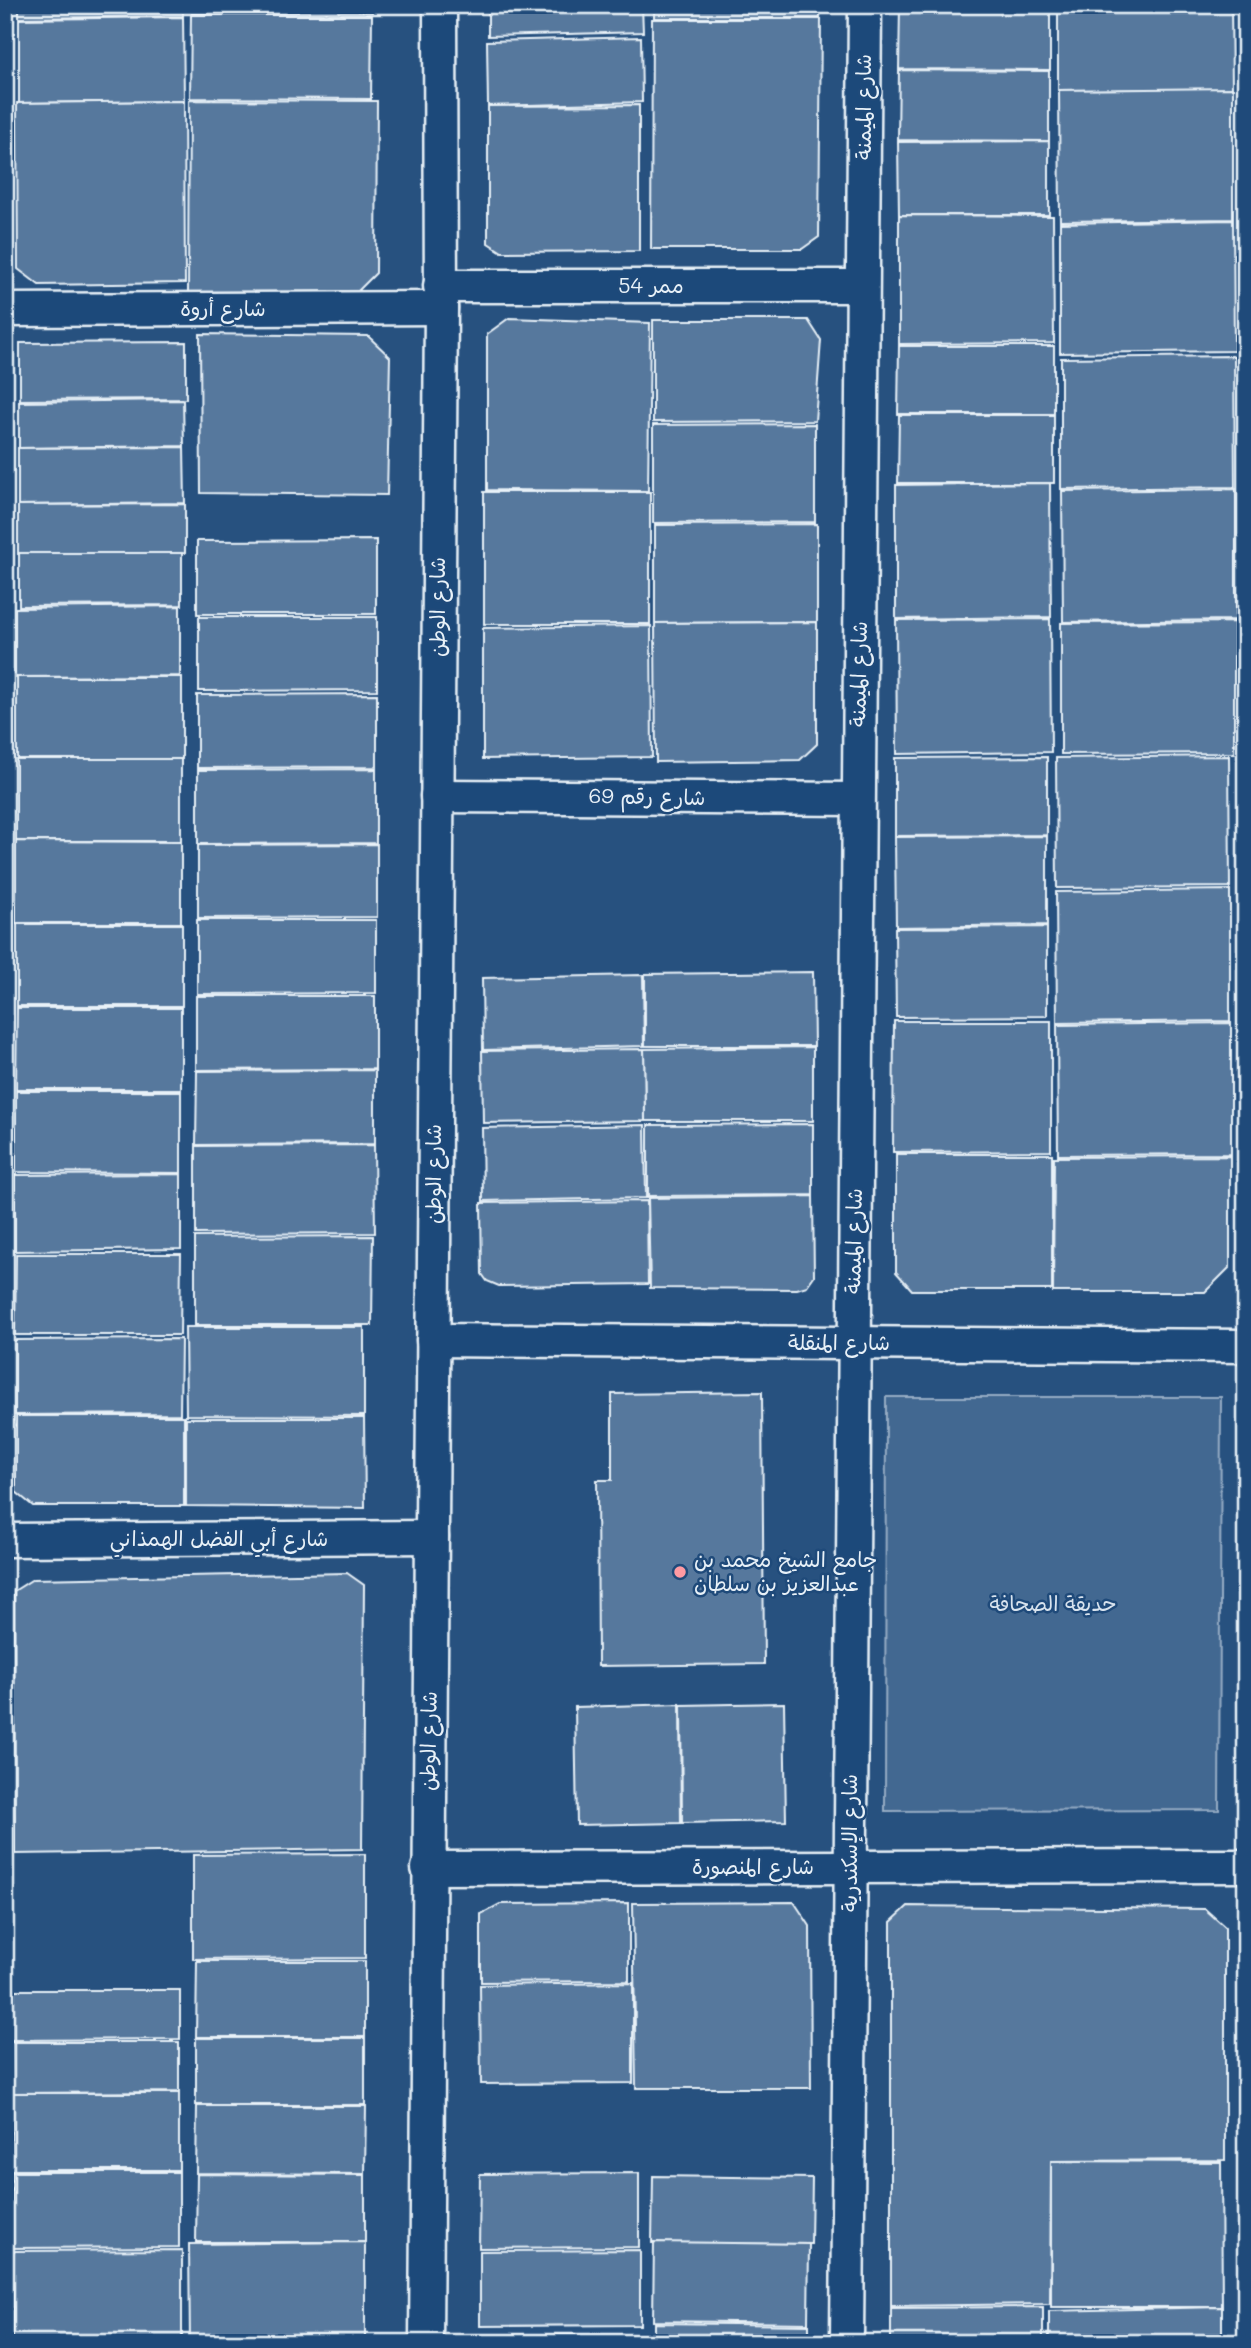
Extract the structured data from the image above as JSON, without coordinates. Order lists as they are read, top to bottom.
{
  "streets": {
    "street": [
      "شارع الميمنة",
      "ممر 54",
      "شارع أروة",
      "شارع الوطن",
      "شارع رقم 69",
      "شارع المنقلة",
      "شارع أبي الفضل الهمذاني",
      "شارع الإسكندرية",
      "شارع المنصورة"
    ]
  },
  "crossings": [
    ["شارع الميمنة", "ممر 54"],
    ["شارع الميمنة", "شارع رقم 69"],
    ["شارع الميمنة", "شارع المنقلة"],
    ["شارع الميمنة", "شارع الإسكندرية"],
    ["ممر 54", "شارع أروة"],
    ["ممر 54", "شارع الوطن"],
    ["شارع أروة", "شارع الوطن"],
    ["شارع الوطن", "شارع رقم 69"],
    ["شارع الوطن", "شارع المنقلة"],
    ["شارع الوطن", "شارع أبي الفضل الهمذاني"],
    ["شارع الوطن", "شارع المنصورة"],
    ["شارع المنقلة", "شارع الإسكندرية"],
    ["شارع الإسكندرية", "شارع المنصورة"]
  ],
  "parks": ["حديقة الصحافة"],
  "places": ["جامع الشيخ محمد بن عبدالعزيز بن سلطان"]
}
